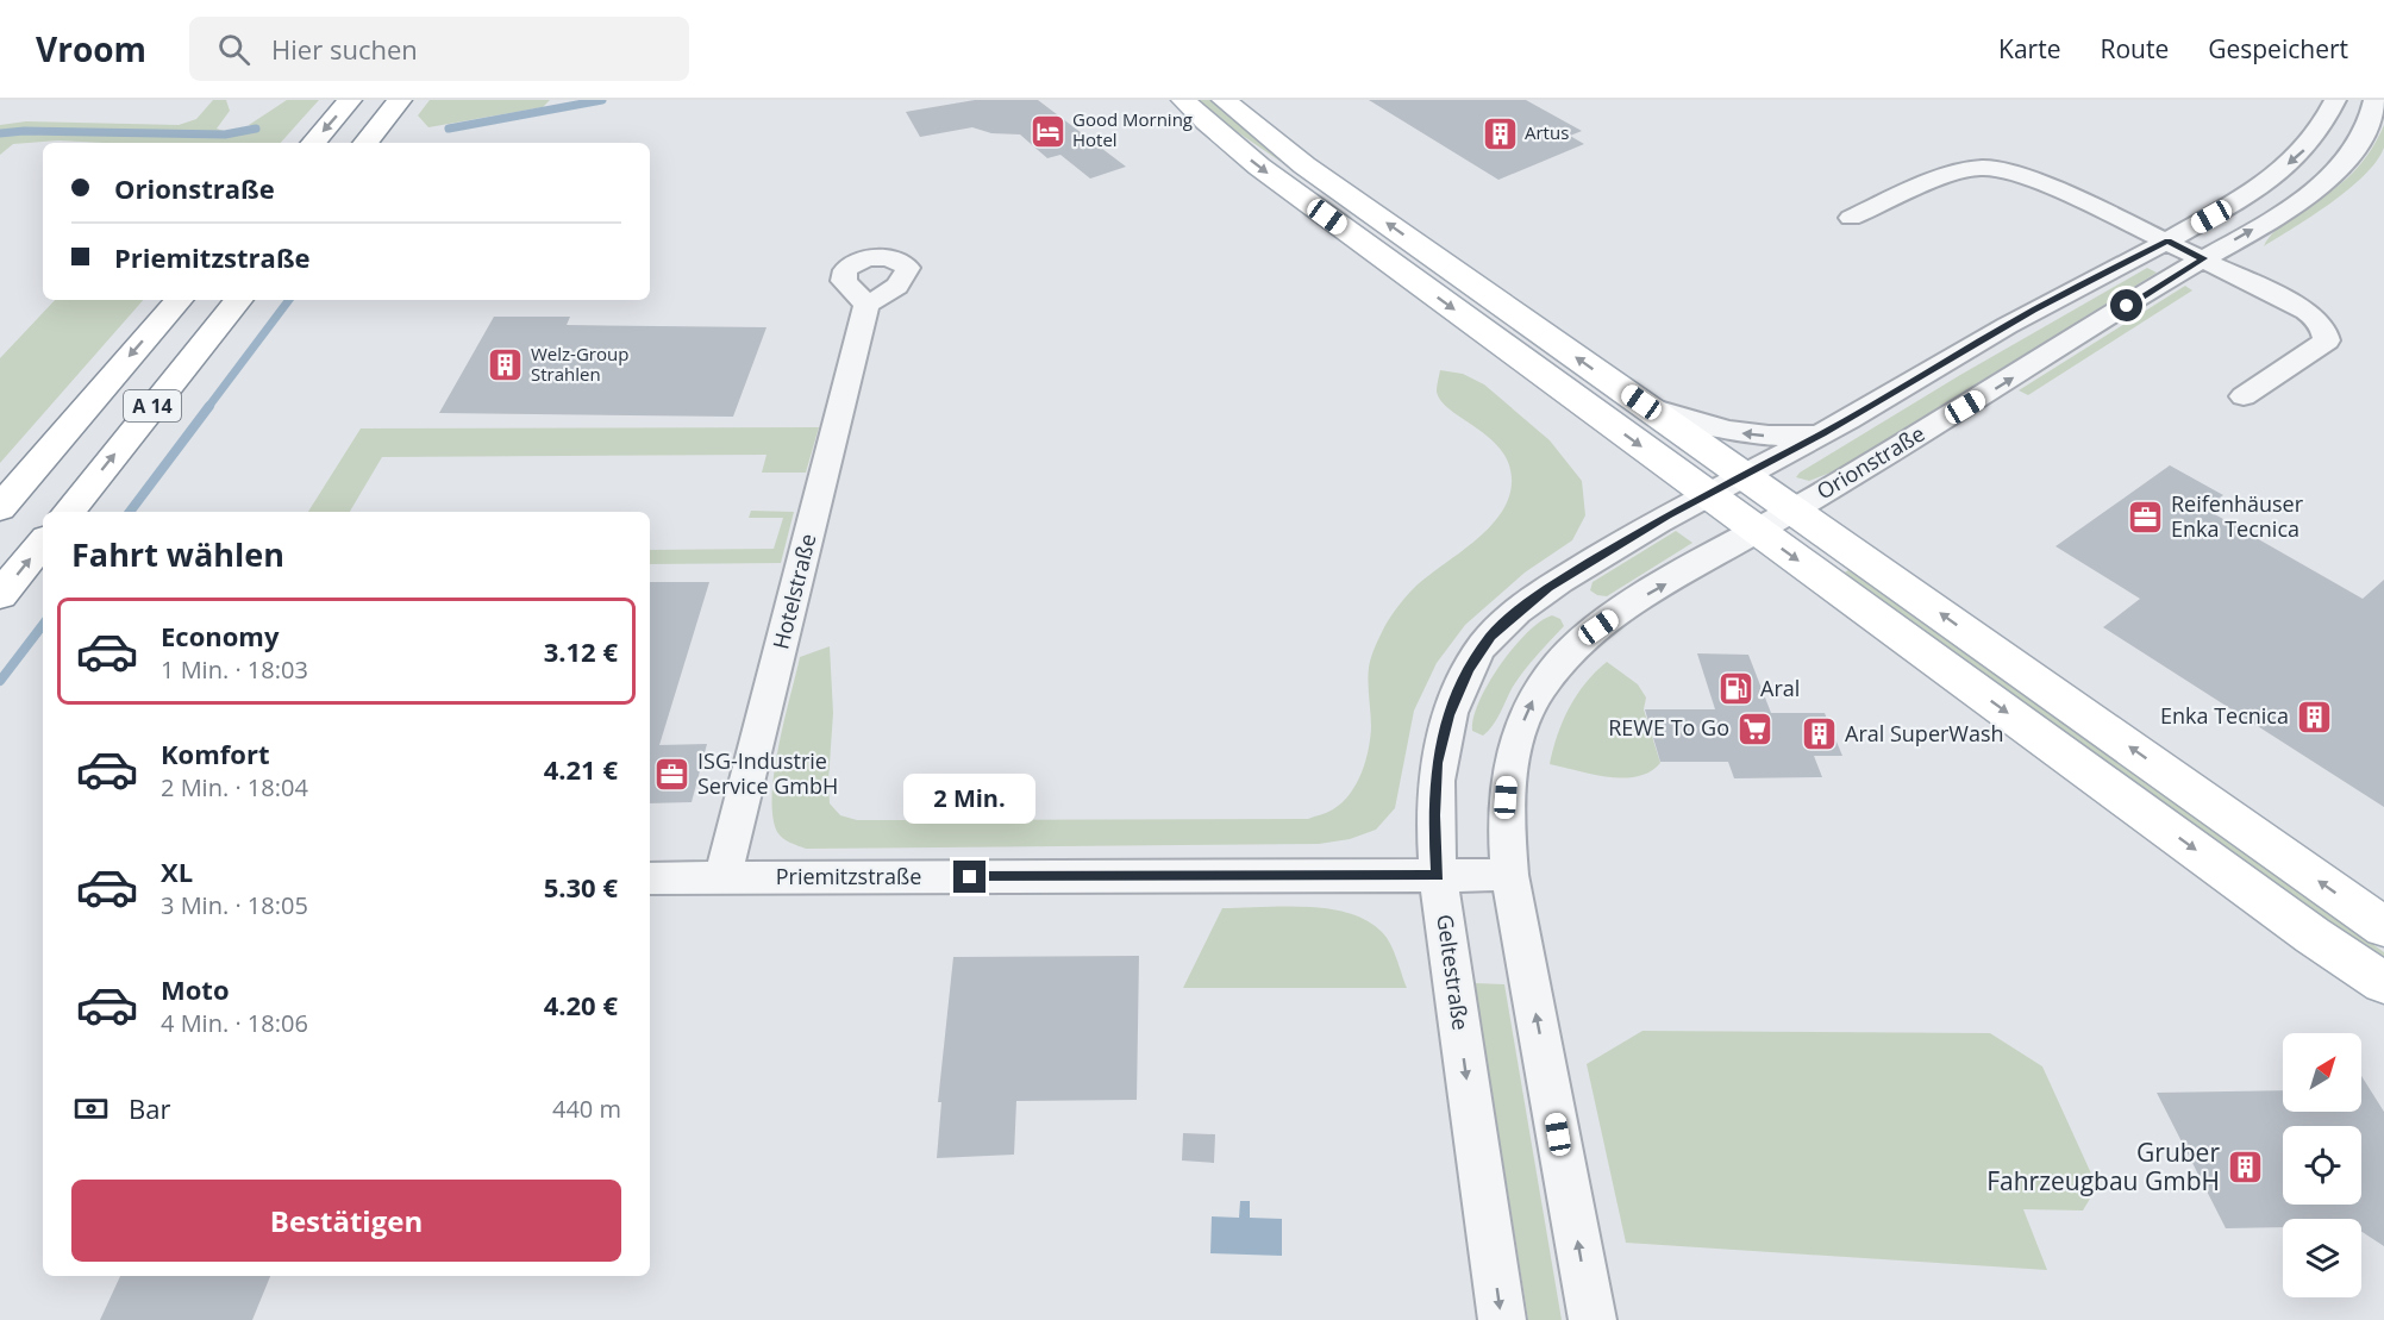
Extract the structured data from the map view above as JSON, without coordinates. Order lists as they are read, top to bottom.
{
  "streets": {
    "main road": ["A 14"],
    "street": [
      "Orionstraße",
      "Hotelstraße",
      "Priemitzstraße",
      "Geltestraße"
    ]
  },
  "crossings": [
    ["Hotelstraße", "Priemitzstraße"],
    ["Priemitzstraße", "Geltestraße"]
  ],
  "places": {
    "hotel": ["Good Morning Hotel"],
    "building": [
      "Artus",
      "Welz-Group Strahlen",
      "Enka Tecnica",
      "Aral SuperWash",
      "Gruber Fahrzeugbau GmbH"
    ],
    "office": ["Reifenhäuser Enka Tecnica", "ISG-Industrie Service GmbH"],
    "fuel station": ["Aral"],
    "supermarket": ["REWE To Go"]
  },
  "north": "top right",
  "page": {
    "header": "Vroom",
    "search": "Hier suchen",
    "nav": ["Karte", "Route", "Gespeichert"],
    "banner": ["Orionstraße", "Priemitzstraße"],
    "heading": "Fahrt wählen",
    "list": [
      {
        "name": "Economy",
        "note": "1 Min. · 18:03",
        "value": "3.12 €"
      },
      {
        "name": "Komfort",
        "note": "2 Min. · 18:04",
        "value": "4.21 €"
      },
      {
        "name": "XL",
        "note": "3 Min. · 18:05",
        "value": "5.30 €"
      },
      {
        "name": "Moto",
        "note": "4 Min. · 18:06",
        "value": "4.20 €"
      }
    ],
    "bubble": "2 Min.",
    "pay": ["Bar", "440 m"],
    "buttons": "Bestätigen"
  }
}
